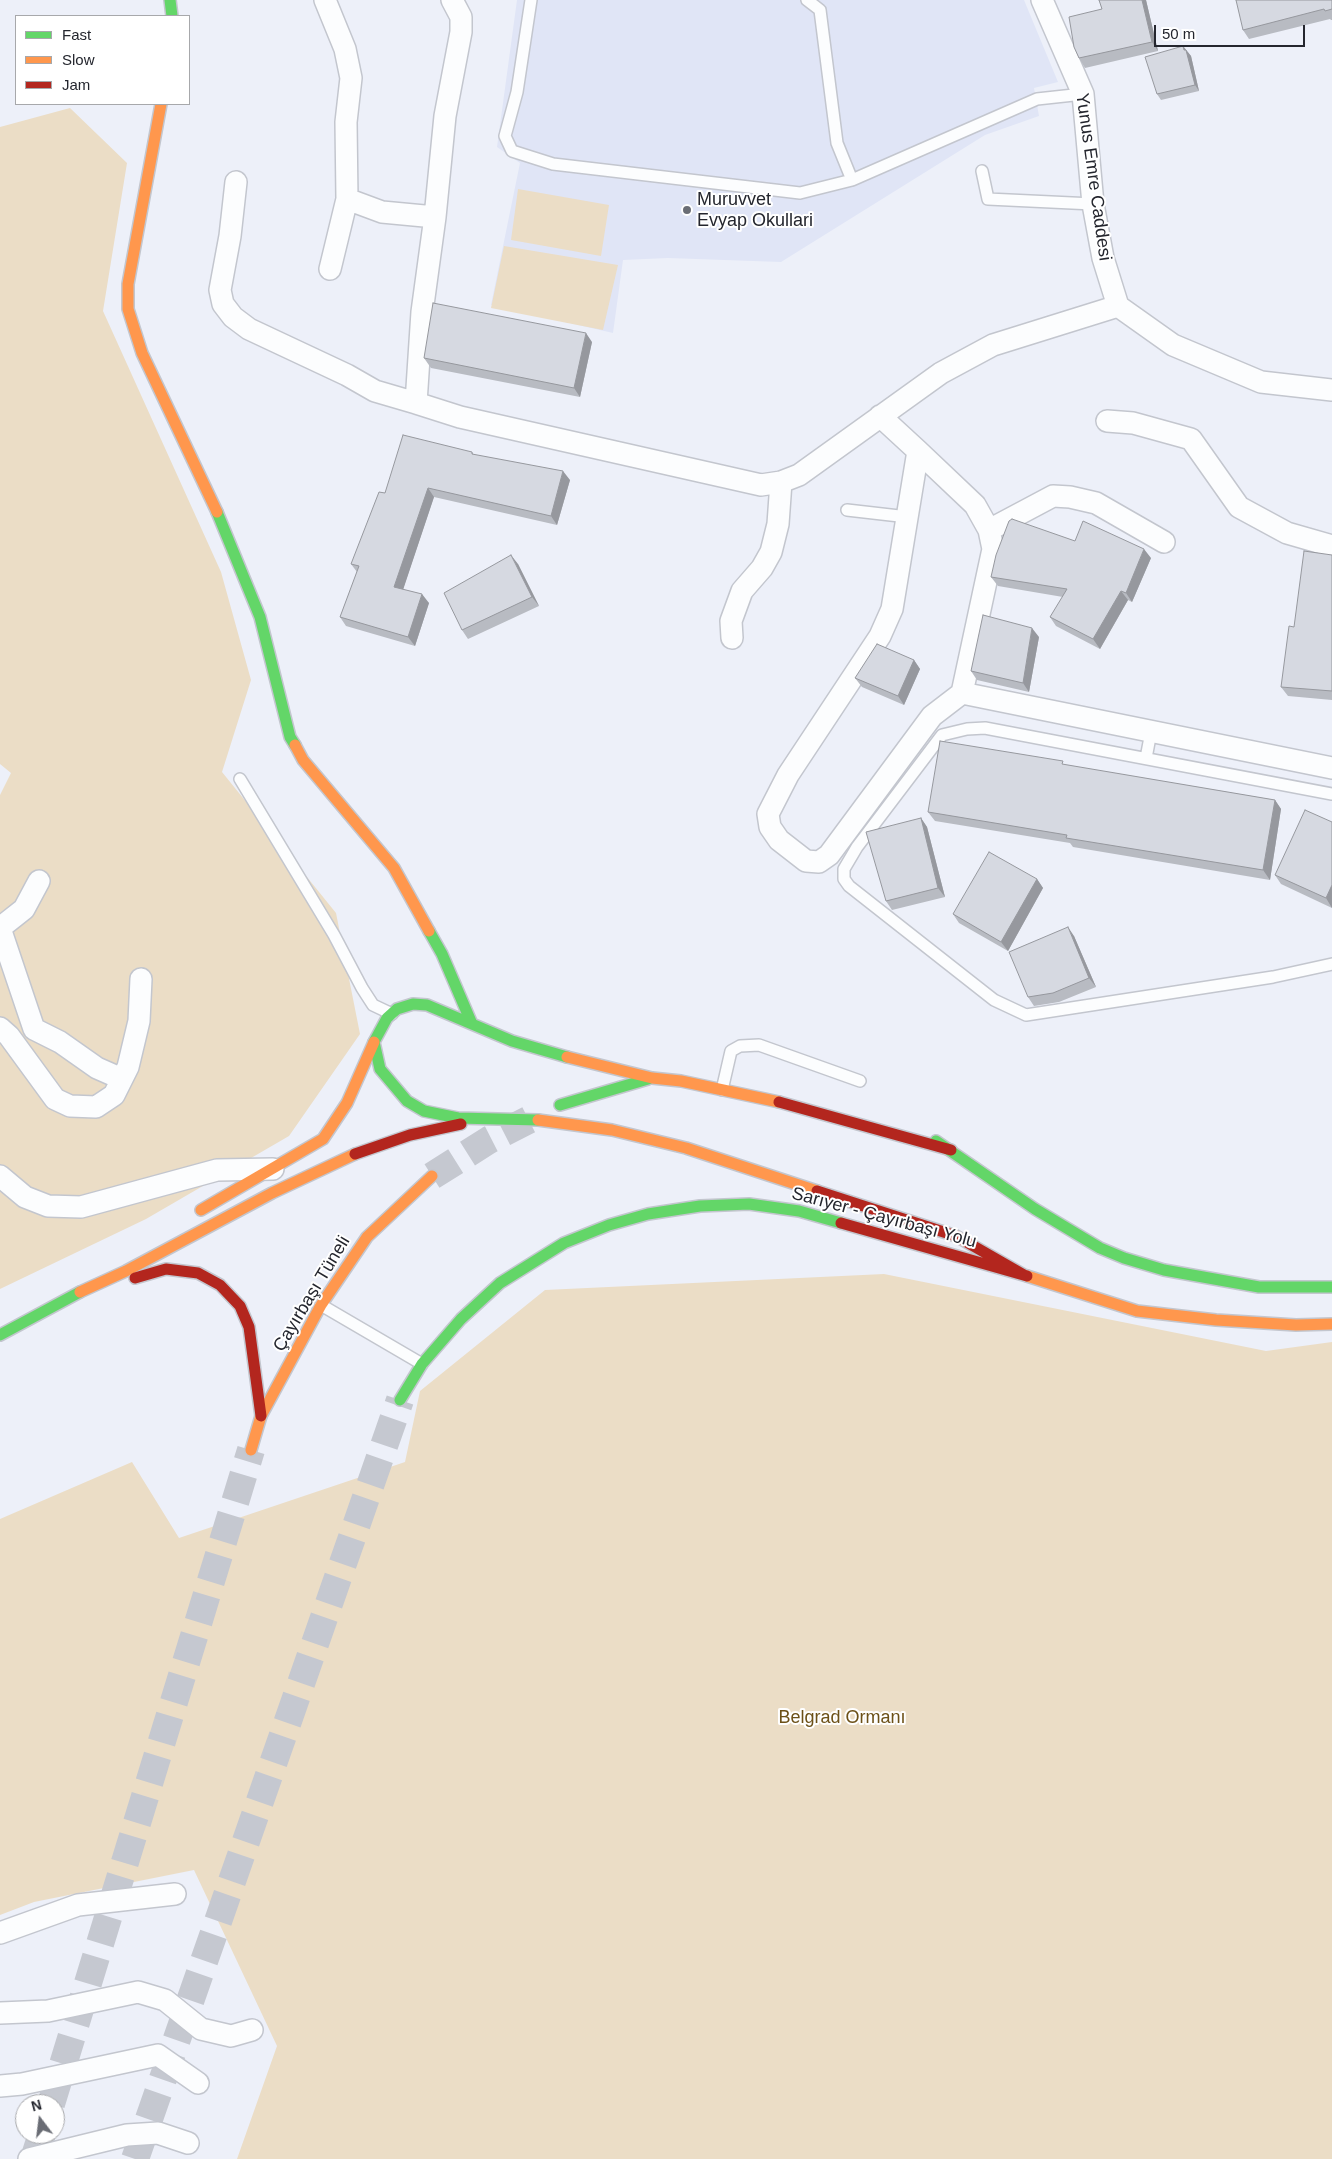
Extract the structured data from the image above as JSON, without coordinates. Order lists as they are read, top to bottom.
{
  "streets": {
    "main road": ["Sarıyer - Çayırbaşı Yolu", "Çayırbaşı Tüneli"],
    "street": ["Yunus Emre Caddesi"]
  },
  "parks": ["Belgrad Ormanı"],
  "places": ["Muruvvet Evyap Okullari"],
  "legend": ["Fast", "Slow", "Jam"],
  "scale_bar": "50 m",
  "north": "top"
}
